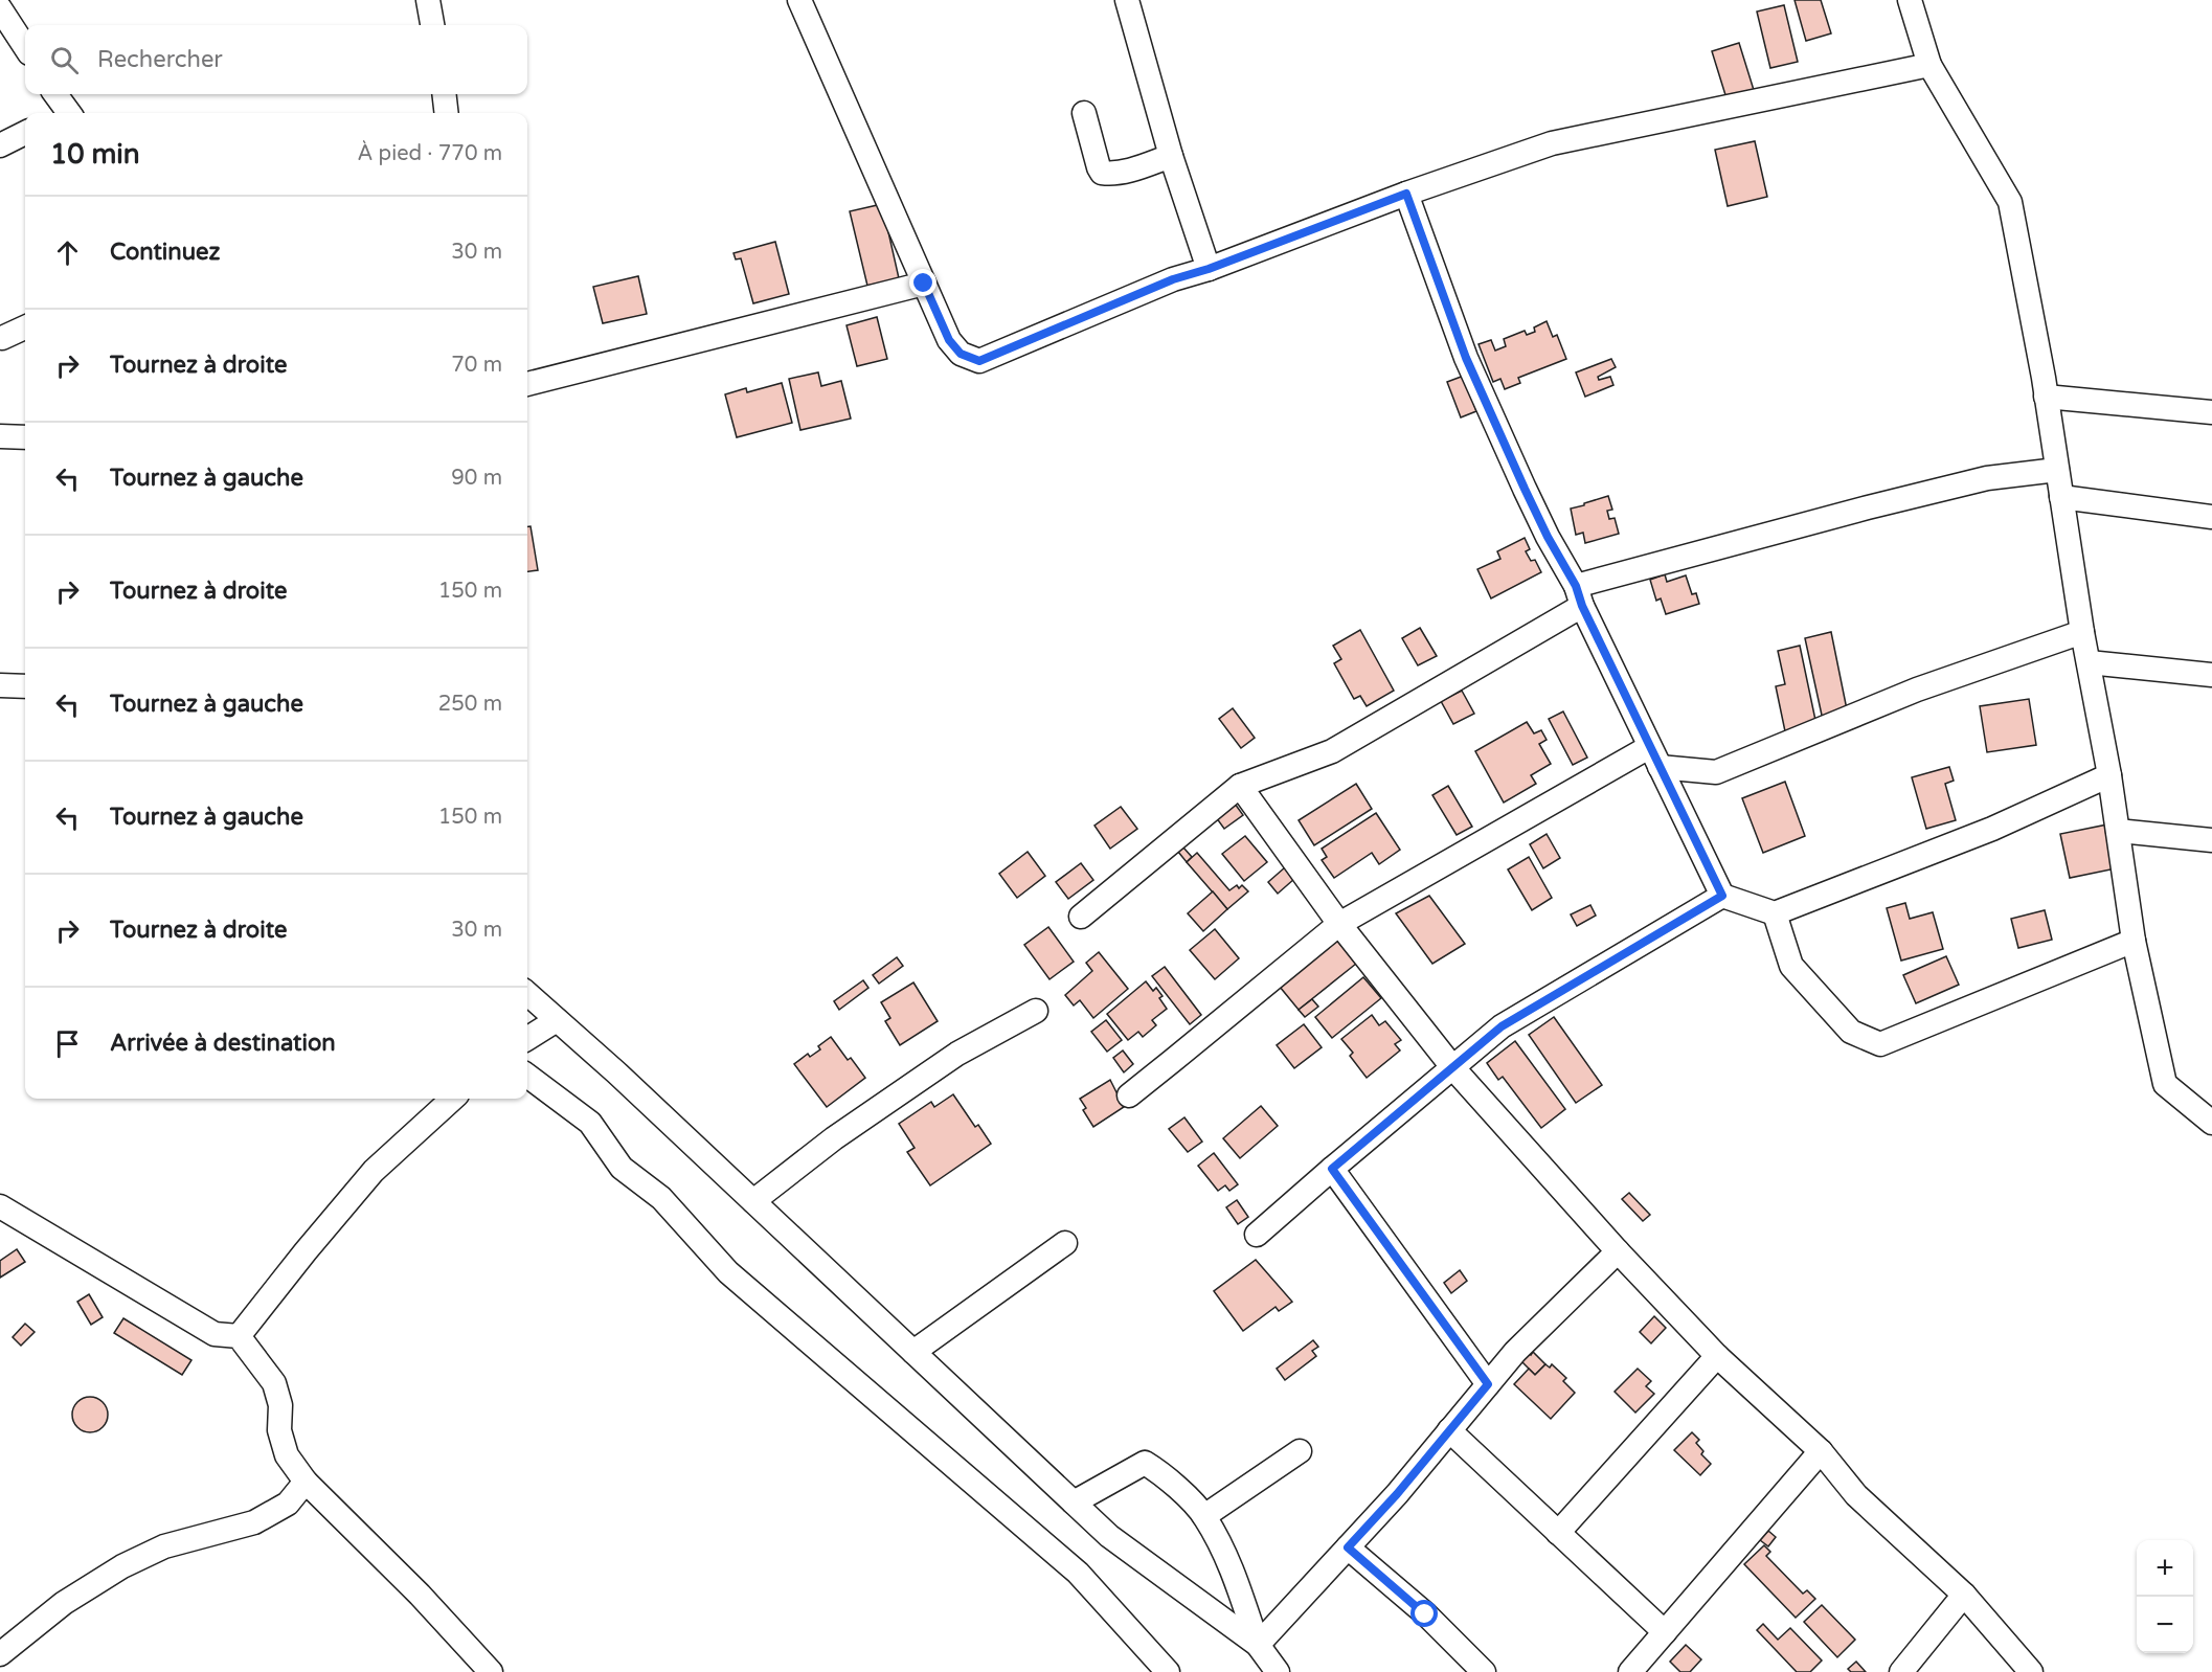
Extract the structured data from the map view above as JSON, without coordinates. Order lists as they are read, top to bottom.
{
  "page": {
    "search": "Rechercher",
    "heading": ["10 min", "À pied · 770 m"],
    "list": [
      ["Continuez", "30 m"],
      ["Tournez à droite", "70 m"],
      ["Tournez à gauche", "90 m"],
      ["Tournez à droite", "150 m"],
      ["Tournez à gauche", "250 m"],
      ["Tournez à gauche", "150 m"],
      ["Tournez à droite", "30 m"],
      "Arrivée à destination"
    ],
    "map_buttons": ["+", "−"]
  }
}
